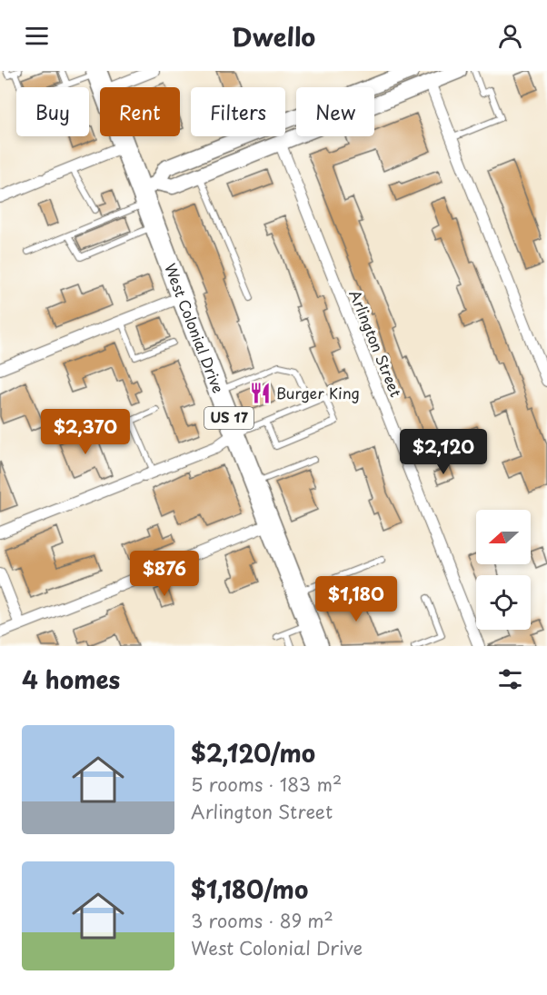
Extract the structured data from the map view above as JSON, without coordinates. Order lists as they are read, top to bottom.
{
  "streets": {
    "highway": ["West Colonial Drive", "US 17"],
    "street": ["Arlington Street"]
  },
  "places": {
    "restaurant": ["Burger King"]
  },
  "north": "left",
  "page": {
    "header": "Dwello",
    "chip": [
      "Buy",
      "Rent",
      "Filters",
      "New"
    ],
    "price": [
      "$2,370",
      "$2,120",
      "$876",
      "$1,180"
    ],
    "heading": "4 homes",
    "list": [
      {
        "name": "$2,120/mo",
        "note": "5 rooms · 183 m² · Arlington Street"
      },
      {
        "name": "$1,180/mo",
        "note": "3 rooms · 89 m² · West Colonial Drive"
      }
    ]
  }
}
